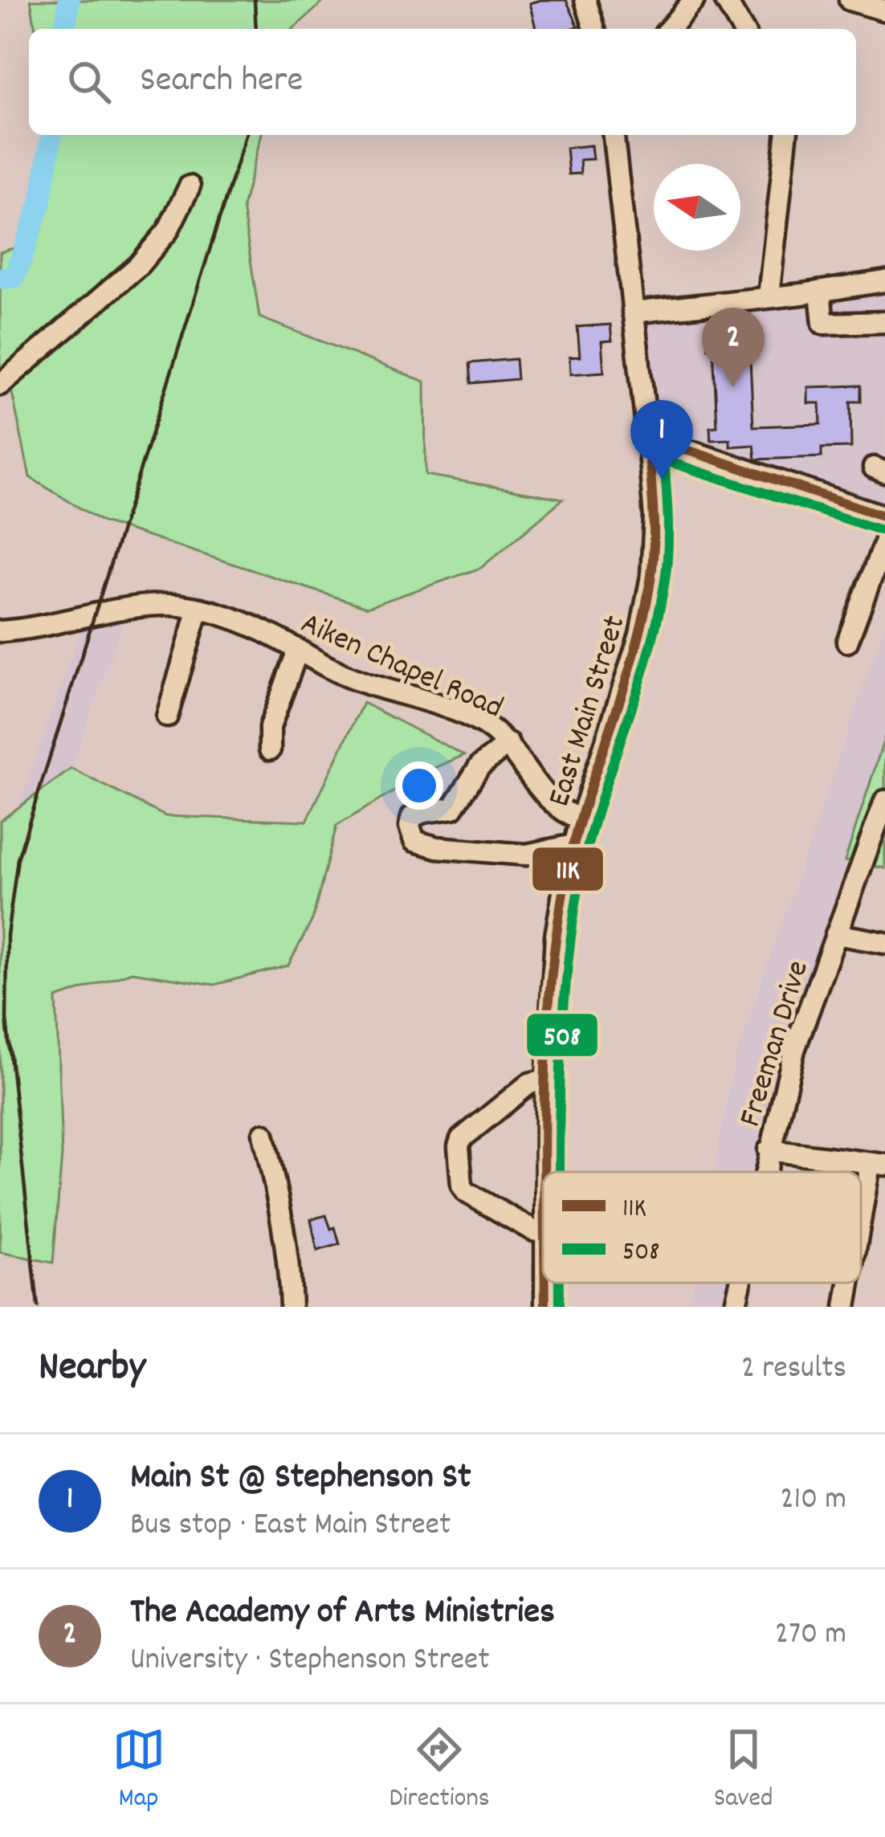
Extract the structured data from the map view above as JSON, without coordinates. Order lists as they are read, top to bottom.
{
  "streets": {
    "street": ["Aiken Chapel Road", "East Main Street", "Freeman Drive"]
  },
  "crossings": [
    ["Aiken Chapel Road", "East Main Street"]
  ],
  "lines": ["transit line 11K", "transit line 508"],
  "legend": ["11K", "508"],
  "north": "left",
  "page": {
    "search": "Search here",
    "pins": ["2", "1"],
    "heading": ["Nearby", "2 results"],
    "list": [
      {
        "mark": "1",
        "name": "Main St @ Stephenson St",
        "note": "Bus stop · East Main Street",
        "value": "210 m"
      },
      {
        "mark": "2",
        "name": "The Academy of Arts Ministries",
        "note": "University · Stephenson Street",
        "value": "270 m"
      }
    ],
    "nav": ["Map", "Directions", "Saved"]
  }
}
